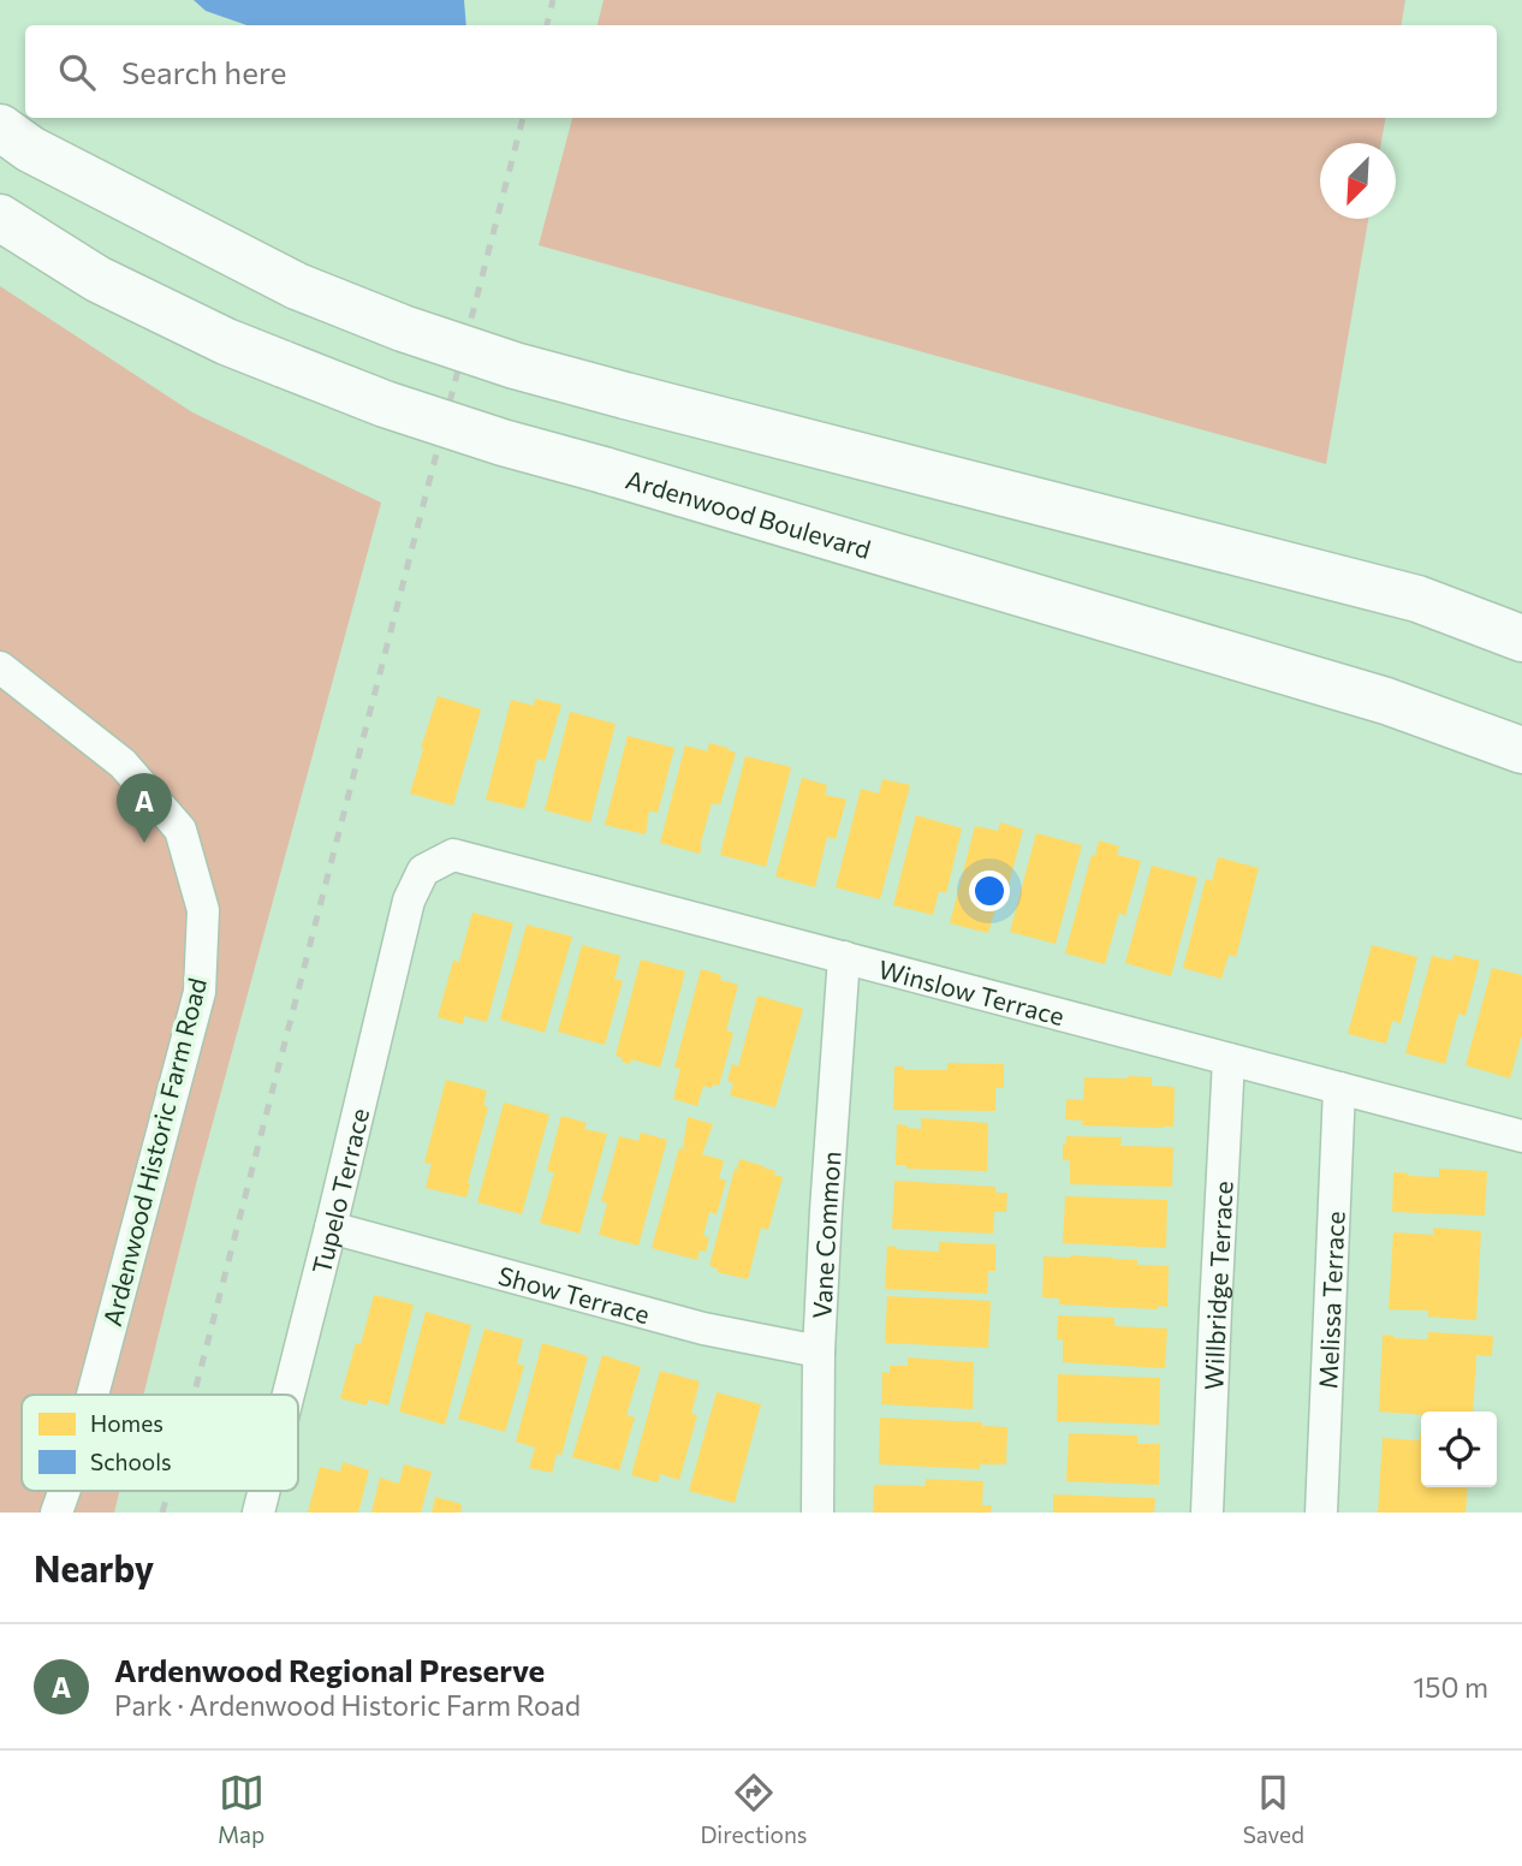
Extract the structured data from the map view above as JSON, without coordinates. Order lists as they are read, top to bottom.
{
  "streets": {
    "main road": ["Ardenwood Boulevard"],
    "street": [
      "Winslow Terrace",
      "Ardenwood Historic Farm Road",
      "Tupelo Terrace",
      "Vane Common",
      "Willbridge Terrace",
      "Show Terrace",
      "Melissa Terrace"
    ]
  },
  "crossings": [
    ["Winslow Terrace", "Tupelo Terrace"],
    ["Winslow Terrace", "Vane Common"],
    ["Winslow Terrace", "Willbridge Terrace"],
    ["Winslow Terrace", "Melissa Terrace"],
    ["Tupelo Terrace", "Show Terrace"],
    ["Vane Common", "Show Terrace"]
  ],
  "legend": ["Homes", "Schools"],
  "north": "bottom left",
  "page": {
    "search": "Search here",
    "pins": "A",
    "heading": "Nearby",
    "list": [
      {
        "mark": "A",
        "name": "Ardenwood Regional Preserve",
        "note": "Park · Ardenwood Historic Farm Road",
        "value": "150 m"
      }
    ],
    "nav": ["Map", "Directions", "Saved"]
  }
}
